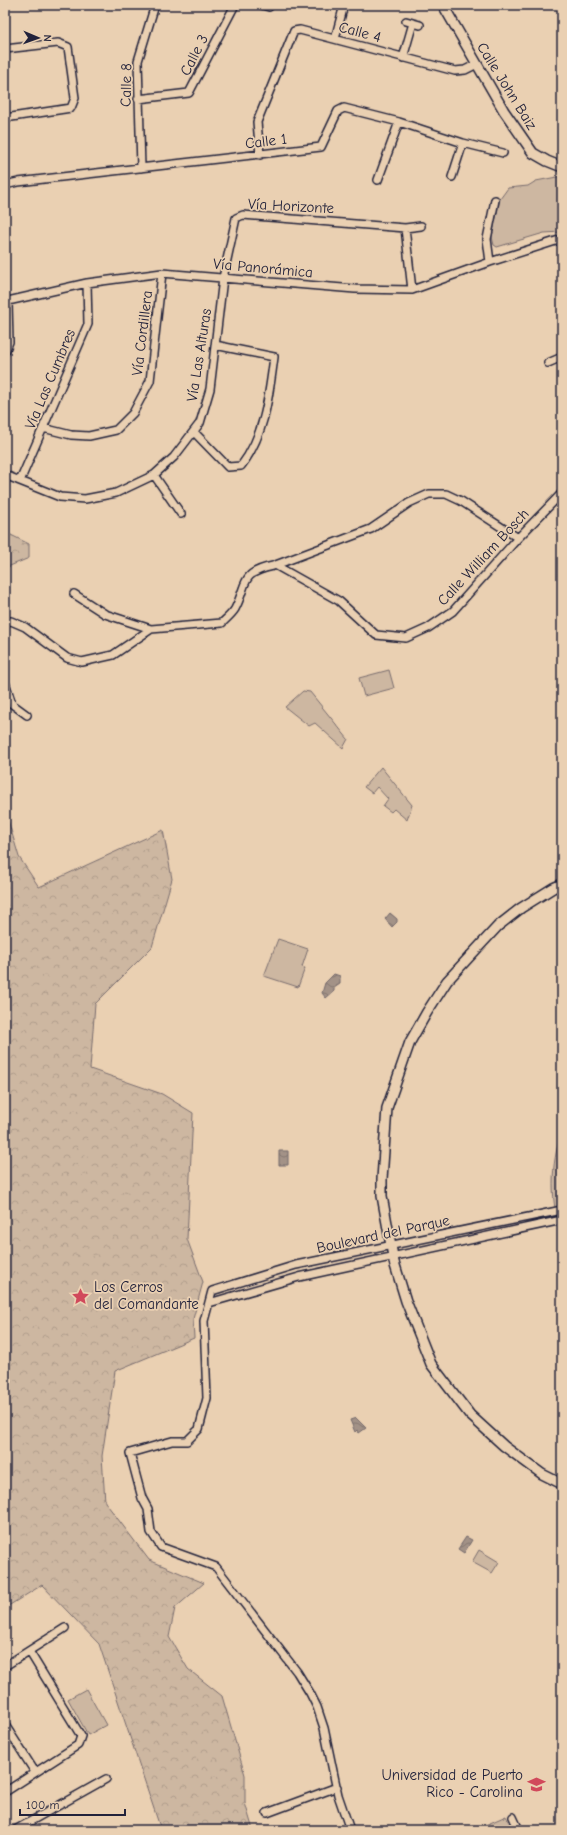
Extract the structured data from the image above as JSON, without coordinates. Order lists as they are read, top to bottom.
{
  "streets": {
    "street": [
      "Calle 4",
      "Calle 3",
      "Calle 8",
      "Calle John Baiz",
      "Calle 1",
      "Vía Horizonte",
      "Vía Panorámica",
      "Vía Cordillera",
      "Vía Las Alturas",
      "Vía Las Cumbres",
      "Calle William Bosch",
      "Boulevard del Parque"
    ]
  },
  "crossings": [
    ["Calle 4", "Calle John Baiz"],
    ["Calle 4", "Calle 1"],
    ["Calle 3", "Calle 8"],
    ["Calle 8", "Calle 1"],
    ["Vía Horizonte", "Vía Panorámica"],
    ["Vía Horizonte", "Vía Las Alturas"],
    ["Vía Panorámica", "Vía Cordillera"],
    ["Vía Panorámica", "Vía Las Alturas"],
    ["Vía Panorámica", "Vía Las Cumbres"],
    ["Vía Cordillera", "Vía Las Cumbres"],
    ["Vía Las Alturas", "Vía Las Cumbres"]
  ],
  "places": {
    "place": ["Los Cerros del Comandante"],
    "school or university": ["Universidad de Puerto Rico - Carolina"]
  },
  "scale_bar": "100 m",
  "north": "right"
}
